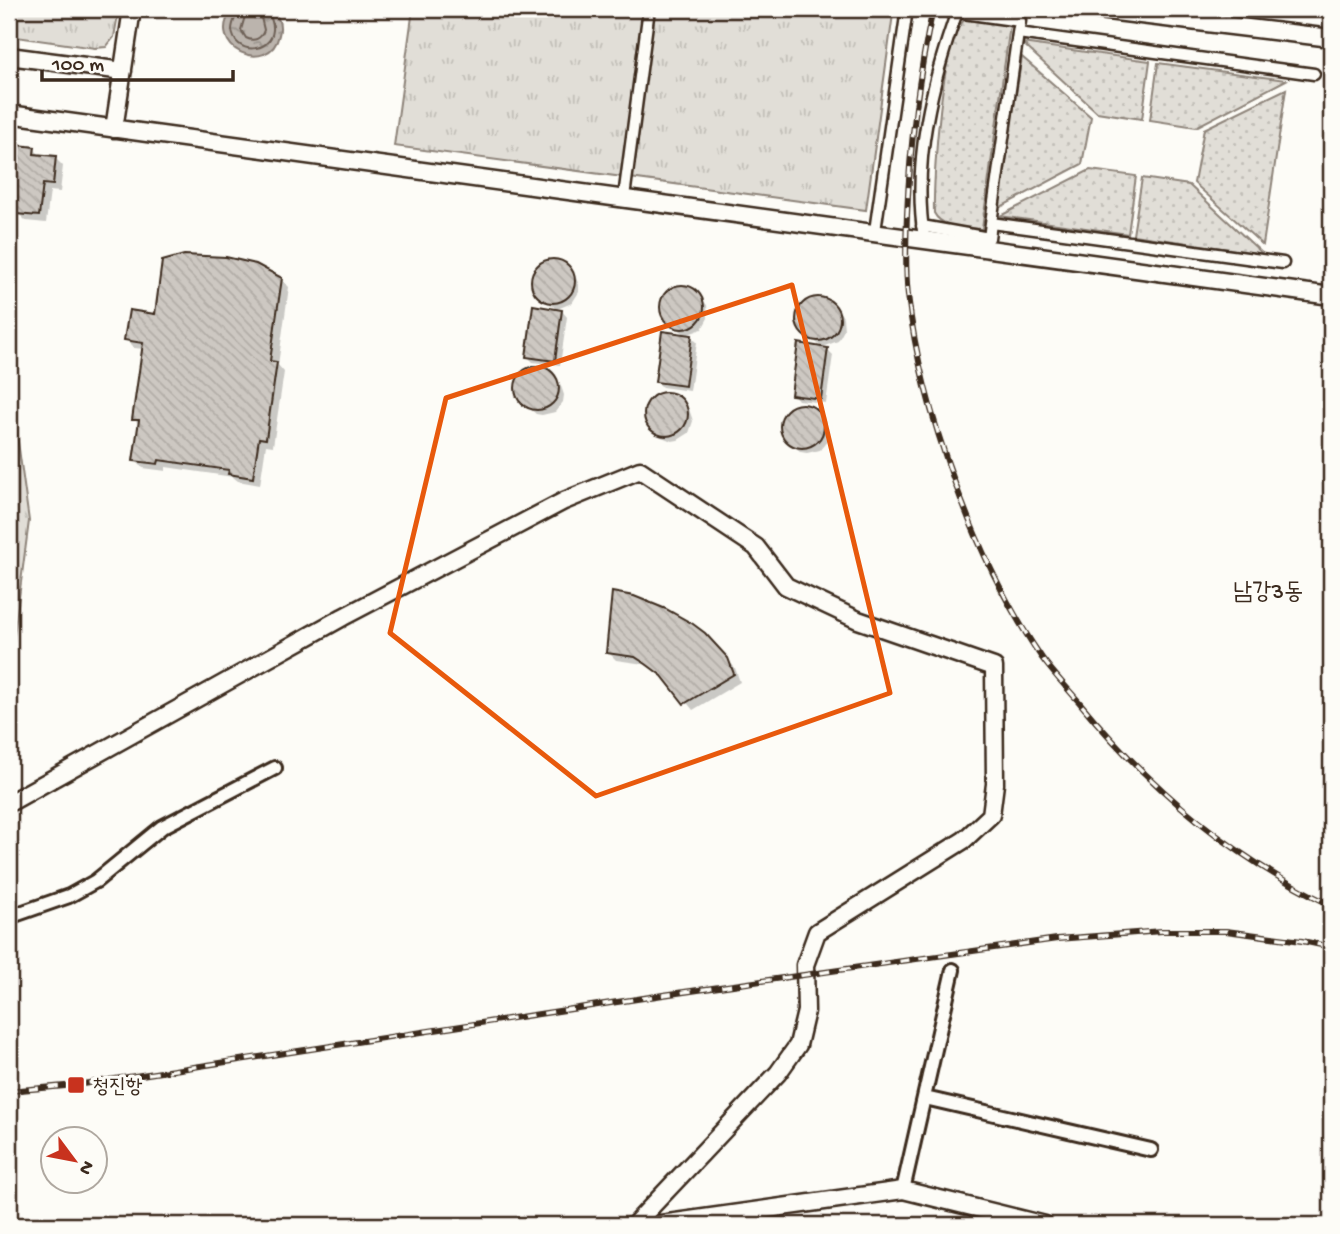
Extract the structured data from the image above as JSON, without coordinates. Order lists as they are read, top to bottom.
{
  "districts": ["남강3동"],
  "places": {
    "transit": ["청진항"]
  },
  "scale_bar": "100 m",
  "north": "bottom right"
}
